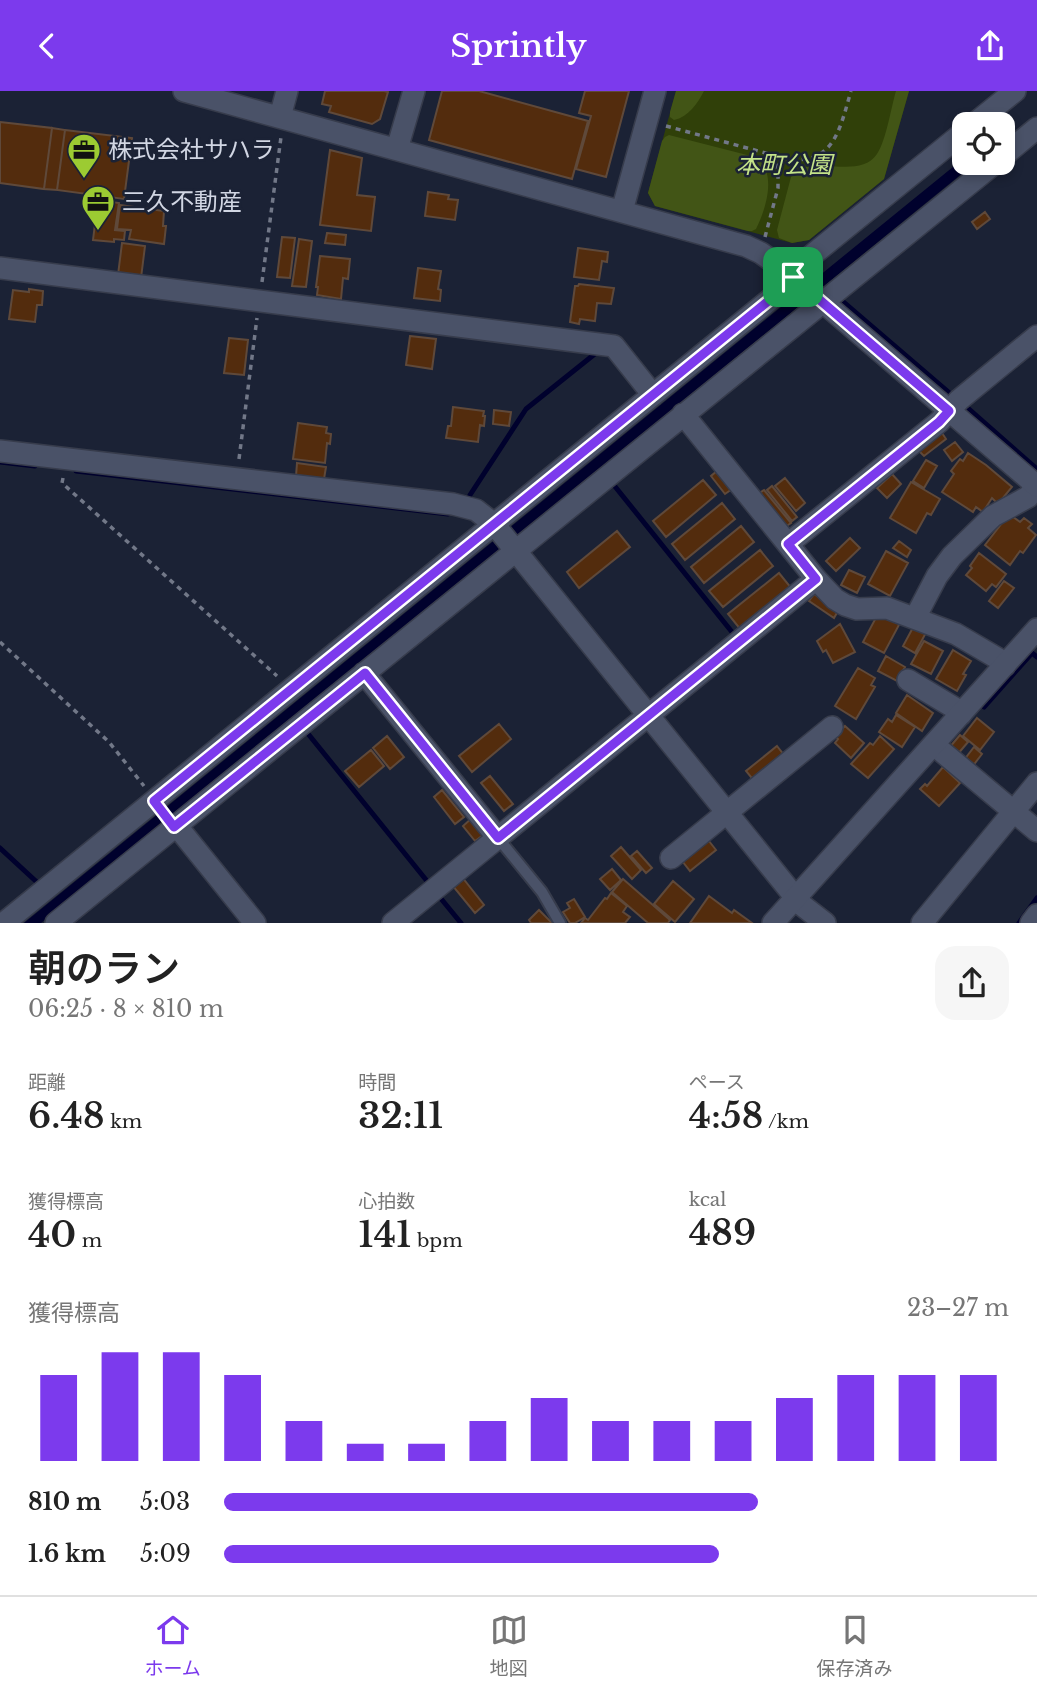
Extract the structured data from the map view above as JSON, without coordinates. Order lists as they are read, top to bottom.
{
  "parks": ["本町公園"],
  "places": {
    "office": ["株式会社サハラ", "三久不動産"]
  },
  "page": {
    "header": "Sprintly",
    "heading": ["朝のラン", "06:25 · 8 × 810 m"],
    "stats": [
      ["距離", "6.48 km"],
      ["時間", "32:11"],
      ["ペース", "4:58 /km"],
      ["獲得標高", "40 m"],
      ["心拍数", "141 bpm"],
      ["kcal", "489"]
    ],
    "chart": ["獲得標高", "23–27 m"],
    "list": [
      {
        "name": "810 m",
        "note": "5:03"
      },
      {
        "name": "1.6 km",
        "note": "5:09"
      }
    ],
    "tabs": ["ホーム", "地図", "保存済み"]
  }
}
